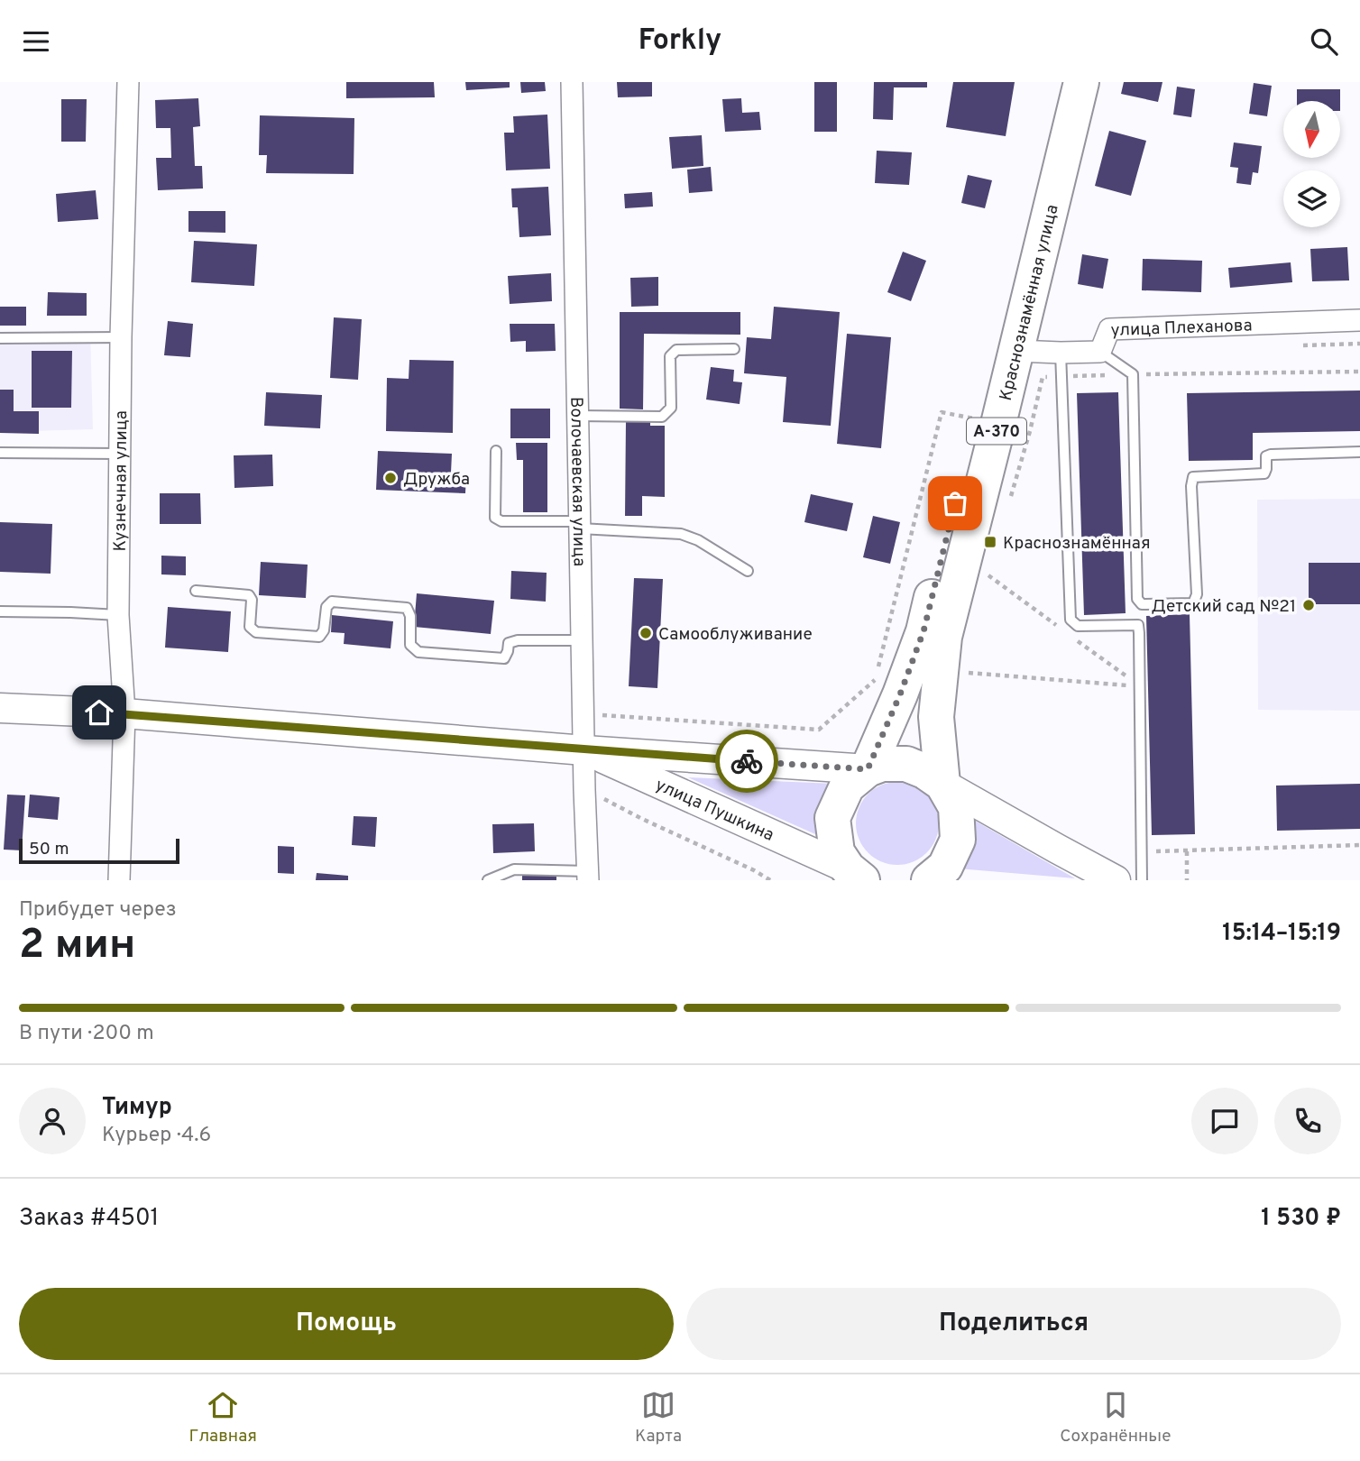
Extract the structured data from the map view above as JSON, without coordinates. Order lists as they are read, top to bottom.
{
  "streets": {
    "highway": ["Краснознамённая улица", "А-370"],
    "main road": ["улица Пушкина"],
    "street": ["улица Плеханова", "Кузнечная улица", "Волочаевская улица"]
  },
  "crossings": [
    ["Краснознамённая улица", "улица Плеханова"],
    ["Краснознамённая улица", "А-370"],
    ["Краснознамённая улица", "улица Пушкина"],
    ["А-370", "улица Пушкина"],
    ["Кузнечная улица", "улица Пушкина"],
    ["Волочаевская улица", "улица Пушкина"]
  ],
  "places": {
    "other": ["Дружба", "Детский сад №21", "Самооблуживание"],
    "transit": ["Краснознамённая"]
  },
  "scale_bar": "50 m",
  "north": "bottom",
  "page": {
    "header": "Forkly",
    "scale": "50 m",
    "heading": ["2 мин", "Прибудет через", "15:14–15:19"],
    "panel": [
      "Тимур",
      "Курьер · 4.6",
      "Заказ #4501",
      "1 530 ₽"
    ],
    "bar": "В пути · 200 m",
    "buttons": ["Помощь", "Поделиться"],
    "tabs": ["Главная", "Карта", "Сохранённые"]
  }
}
